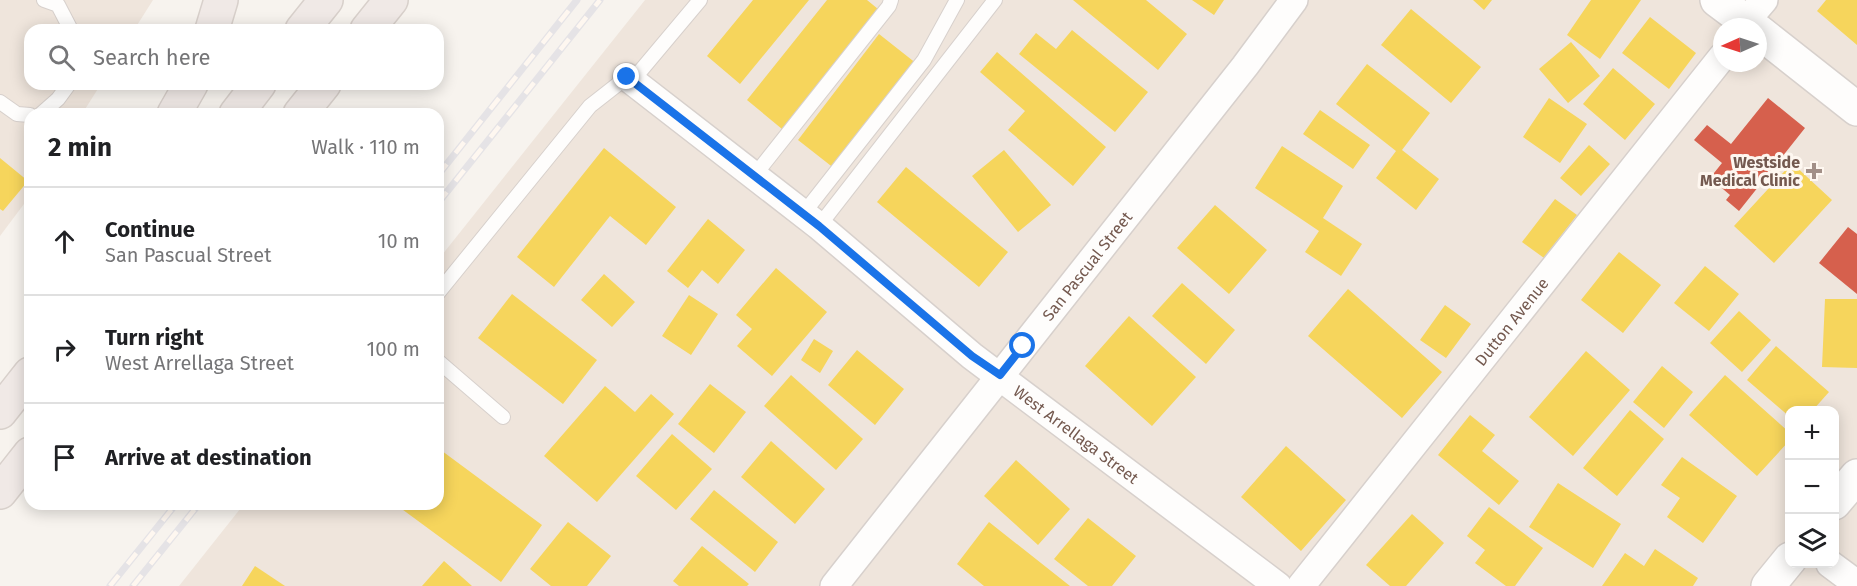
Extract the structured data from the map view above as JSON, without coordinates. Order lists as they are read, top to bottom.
{
  "streets": {
    "street": ["San Pascual Street", "Dutton Avenue", "West Arrellaga Street"]
  },
  "crossings": [
    ["San Pascual Street", "West Arrellaga Street"]
  ],
  "places": {
    "health": ["Westside Medical Clinic"]
  },
  "north": "left",
  "page": {
    "search": "Search here",
    "heading": ["2 min", "Walk · 110 m"],
    "list": [
      ["Continue", "San Pascual Street", "10 m"],
      ["Turn right", "West Arrellaga Street", "100 m"],
      "Arrive at destination"
    ],
    "map_buttons": ["+", "−"]
  }
}
